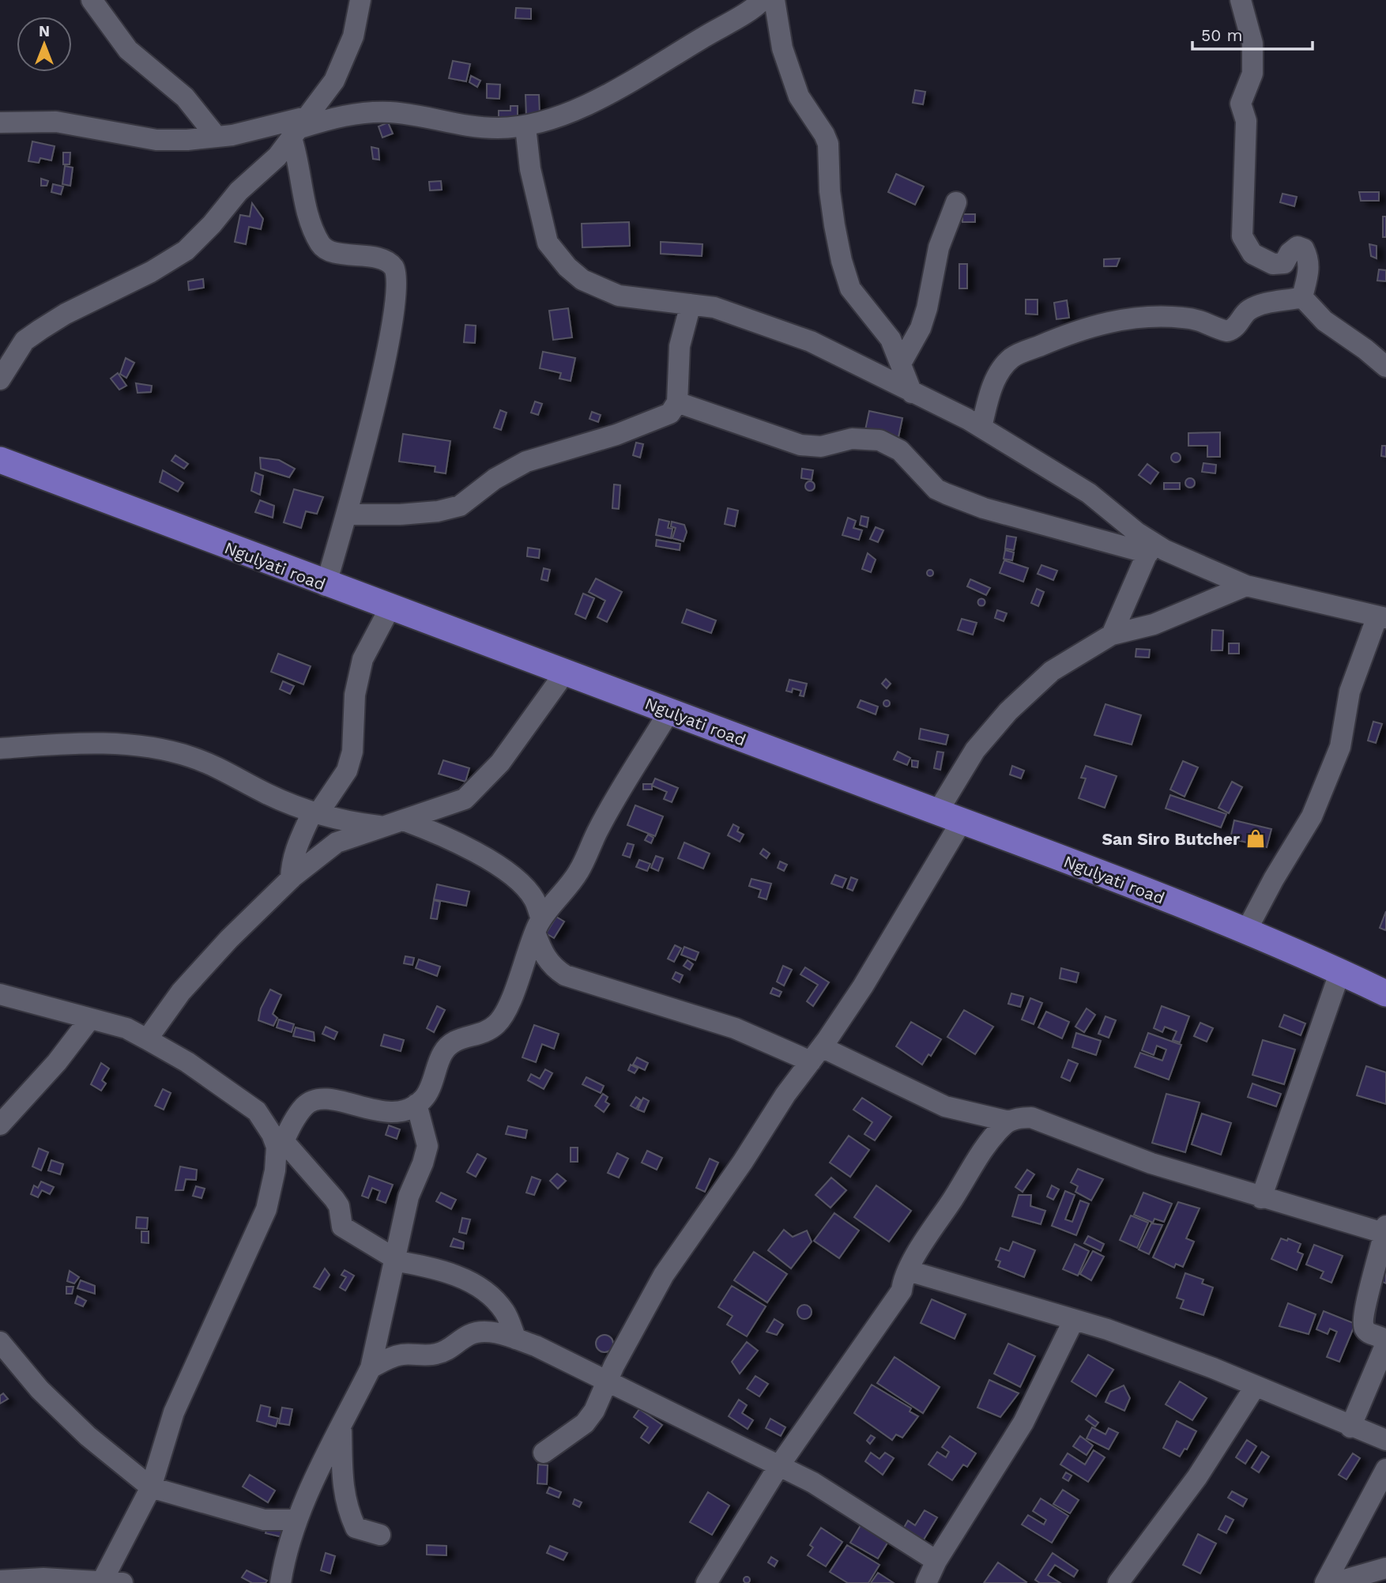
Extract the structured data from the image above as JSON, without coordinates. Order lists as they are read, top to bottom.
{
  "streets": {
    "main road": ["Ngulyati road"]
  },
  "places": {
    "shop": ["San Siro Butcher"]
  },
  "scale_bar": "50 m",
  "north": "top"
}
